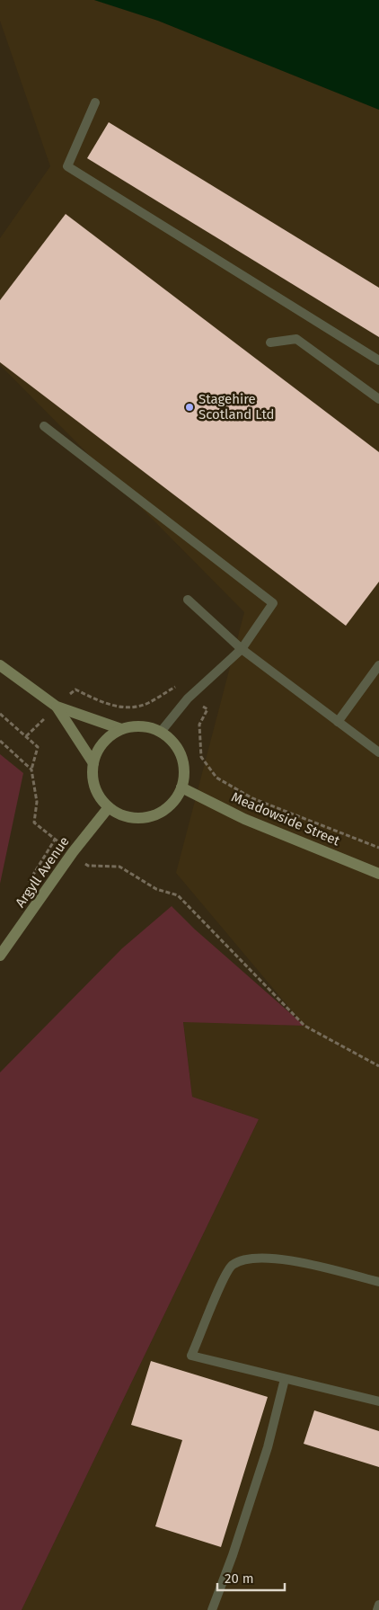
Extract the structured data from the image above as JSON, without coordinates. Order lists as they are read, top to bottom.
{
  "streets": {
    "street": ["Meadowside Street", "Argyll Avenue"]
  },
  "crossings": [
    ["Meadowside Street", "Argyll Avenue"]
  ],
  "places": ["Stagehire Scotland Ltd"],
  "scale_bar": "20 m"
}
